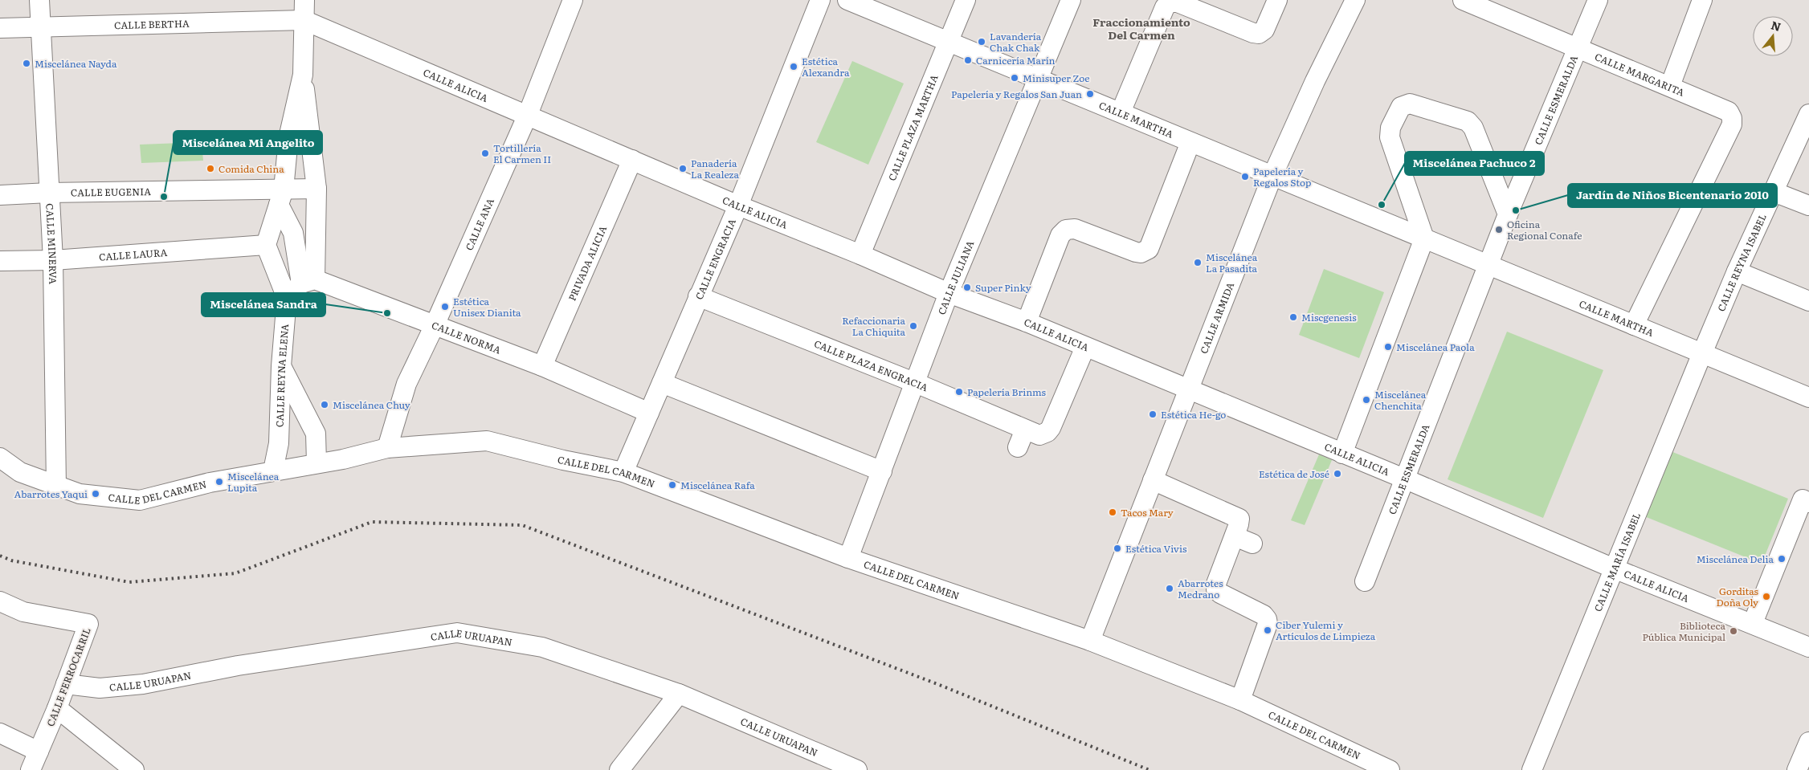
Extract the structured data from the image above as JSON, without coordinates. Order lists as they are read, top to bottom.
{
  "streets": {
    "street": [
      "CALLE BERTHA",
      "CALLE MARGARITA",
      "CALLE ALICIA",
      "CALLE ESMERALDA",
      "CALLE MARTHA",
      "CALLE PLAZA MARTHA",
      "CALLE EUGENIA",
      "CALLE ANA",
      "CALLE MINERVA",
      "CALLE LAURA",
      "CALLE ENGRACIA",
      "PRIVADA ALICIA",
      "CALLE REYNA ISABEL",
      "CALLE JULIANA",
      "CALLE ARMIDA",
      "CALLE NORMA",
      "CALLE PLAZA ENGRACIA",
      "CALLE REYNA ELENA",
      "CALLE DEL CARMEN",
      "CALLE MARÍA ISABEL",
      "CALLE URUAPAN",
      "CALLE FERROCARRIL"
    ]
  },
  "crossings": [
    ["CALLE BERTHA", "CALLE ALICIA"],
    ["CALLE BERTHA", "CALLE MINERVA"],
    ["CALLE MARGARITA", "CALLE ESMERALDA"],
    ["CALLE MARGARITA", "CALLE MARTHA"],
    ["CALLE ALICIA", "CALLE ESMERALDA"],
    ["CALLE ALICIA", "CALLE PLAZA MARTHA"],
    ["CALLE ALICIA", "CALLE ANA"],
    ["CALLE ALICIA", "CALLE ENGRACIA"],
    ["CALLE ALICIA", "PRIVADA ALICIA"],
    ["CALLE ALICIA", "CALLE JULIANA"],
    ["CALLE ALICIA", "CALLE ARMIDA"],
    ["CALLE ALICIA", "CALLE PLAZA ENGRACIA"],
    ["CALLE ALICIA", "CALLE MARÍA ISABEL"],
    ["CALLE ESMERALDA", "CALLE MARTHA"],
    ["CALLE MARTHA", "CALLE PLAZA MARTHA"],
    ["CALLE MARTHA", "CALLE REYNA ISABEL"],
    ["CALLE MARTHA", "CALLE JULIANA"],
    ["CALLE MARTHA", "CALLE ARMIDA"],
    ["CALLE MARTHA", "CALLE MARÍA ISABEL"],
    ["CALLE EUGENIA", "CALLE MINERVA"],
    ["CALLE ANA", "CALLE NORMA"],
    ["CALLE ANA", "CALLE DEL CARMEN"],
    ["CALLE MINERVA", "CALLE LAURA"],
    ["CALLE MINERVA", "CALLE DEL CARMEN"],
    ["CALLE LAURA", "CALLE REYNA ELENA"],
    ["CALLE ENGRACIA", "CALLE NORMA"],
    ["CALLE ENGRACIA", "CALLE PLAZA ENGRACIA"],
    ["CALLE ENGRACIA", "CALLE DEL CARMEN"],
    ["PRIVADA ALICIA", "CALLE NORMA"],
    ["CALLE REYNA ISABEL", "CALLE MARÍA ISABEL"],
    ["CALLE JULIANA", "CALLE PLAZA ENGRACIA"],
    ["CALLE JULIANA", "CALLE DEL CARMEN"],
    ["CALLE ARMIDA", "CALLE DEL CARMEN"],
    ["CALLE REYNA ELENA", "CALLE DEL CARMEN"],
    ["CALLE URUAPAN", "CALLE FERROCARRIL"]
  ],
  "districts": ["Fraccionamiento Del Carmen"],
  "places": [
    "Lavandería Chak Chak",
    "Carnicería Marín",
    "Miscelánea Nayda",
    "Estética Alexandra",
    "Minisuper Zoe",
    "Papelería y Regalos San Juan",
    "Tortillería El Carmen II",
    "Comida China",
    "Panadería La Realeza",
    "Papelería y Regalos Stop",
    "Miscelánea Mi Angelito",
    "Miscelánea Pachuco 2",
    "Jardín de Niños Bicentenario 2010",
    "Oficina Regional Conafe",
    "Miscelánea La Pasadita",
    "Super Pinky",
    "Estética Unisex Dianita",
    "Miscelánea Sandra",
    "Miscgenesis",
    "Refaccionaria La Chiquita",
    "Miscelánea Paola",
    "Papelería Brinms",
    "Miscelánea Chenchita",
    "Miscelánea Chuy",
    "Estética He-go",
    "Estética de José",
    "Miscelánea Lupita",
    "Miscelánea Rafa",
    "Abarrotes Yaqui",
    "Tacos Mary",
    "Estética Vivis",
    "Miscelánea Delia",
    "Abarrotes Medrano",
    "Gorditas Doña Oly",
    "Ciber Yulemi y Artículos de Limpieza",
    "Biblioteca Pública Municipal"
  ],
  "north": "top"
}
